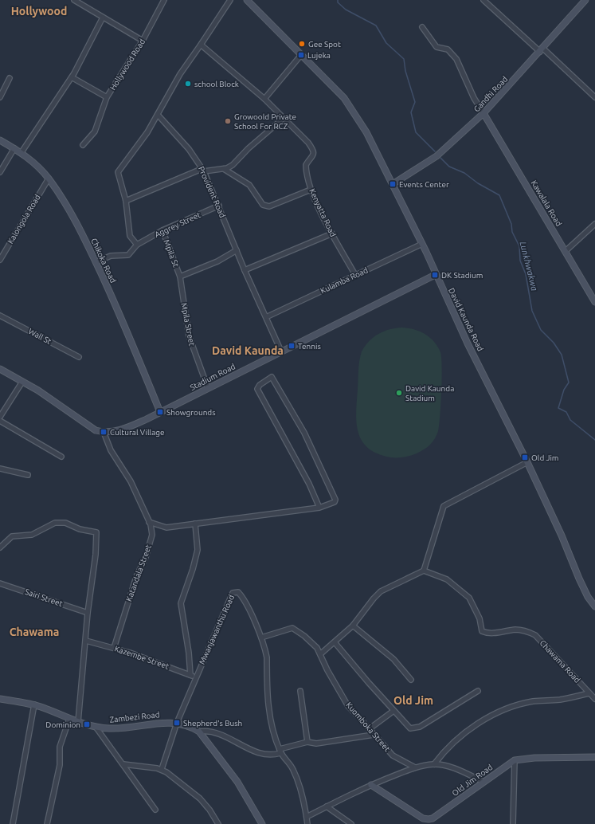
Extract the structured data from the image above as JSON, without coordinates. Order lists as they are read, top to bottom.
{
  "streets": {
    "street": [
      "Hollywood Road",
      "Gandhi Road",
      "Provident Road",
      "Kawalala Road",
      "Kenyatta Road",
      "Kalongola Road",
      "Aggrey Street",
      "Mpila St",
      "Chikoka Road",
      "Kulamba Road",
      "David Kaunda Road",
      "Mpila Street",
      "Wall St",
      "Stadium Road",
      "Katandala Street",
      "Sairi Street",
      "Mwanjawanthu Road",
      "Kazembe Street",
      "Chawama Road",
      "Zambezi Road",
      "Kuomboka Street",
      "Old Jim Road"
    ]
  },
  "crossings": [
    ["Gandhi Road", "Kawalala Road"],
    ["Gandhi Road", "David Kaunda Road"],
    ["Provident Road", "Aggrey Street"],
    ["Provident Road", "Kulamba Road"],
    ["Provident Road", "Stadium Road"],
    ["Kenyatta Road", "Kulamba Road"],
    ["Kalongola Road", "Chikoka Road"],
    ["Aggrey Street", "Mpila St"],
    ["Aggrey Street", "Chikoka Road"],
    ["Mpila St", "Mpila Street"],
    ["Chikoka Road", "Stadium Road"],
    ["Kulamba Road", "David Kaunda Road"],
    ["David Kaunda Road", "Stadium Road"],
    ["Mpila Street", "Stadium Road"],
    ["Stadium Road", "Katandala Street"],
    ["Katandala Street", "Kazembe Street"],
    ["Mwanjawanthu Road", "Kazembe Street"],
    ["Mwanjawanthu Road", "Zambezi Road"],
    ["Mwanjawanthu Road", "Kuomboka Street"]
  ],
  "districts": [
    "Hollywood",
    "David Kaunda",
    "Chawama",
    "Old Jim"
  ],
  "water": ["Lunkhwakwa"],
  "places": {
    "other": [
      "Gee Spot",
      "school Block",
      "Growoold Private School For RCZ",
      "David Kaunda Stadium"
    ],
    "transit": [
      "Lujeka",
      "Events Center",
      "DK Stadium",
      "Tennis",
      "Showgrounds",
      "Cultural Village",
      "Old Jim",
      "Shepherd's Bush",
      "Dominion"
    ]
  }
}
